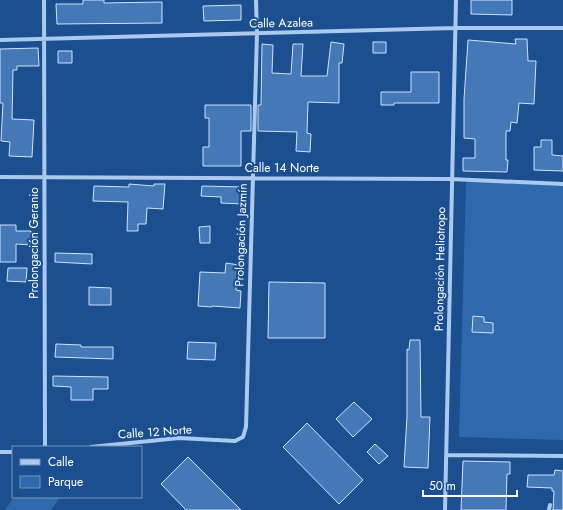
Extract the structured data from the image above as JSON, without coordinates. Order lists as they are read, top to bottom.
{
  "streets": {
    "street": [
      "Calle Azalea",
      "Calle 14 Norte",
      "Prolongación Jazmín",
      "Prolongación Geranio",
      "Prolongación Heliotropo",
      "Calle 12 Norte"
    ]
  },
  "crossings": [
    ["Calle Azalea", "Prolongación Jazmín"],
    ["Calle Azalea", "Prolongación Geranio"],
    ["Calle Azalea", "Prolongación Heliotropo"],
    ["Calle 14 Norte", "Prolongación Jazmín"],
    ["Calle 14 Norte", "Prolongación Geranio"],
    ["Calle 14 Norte", "Prolongación Heliotropo"],
    ["Prolongación Jazmín", "Calle 12 Norte"]
  ],
  "legend": ["Calle", "Parque"],
  "scale_bar": "50 m"
}
